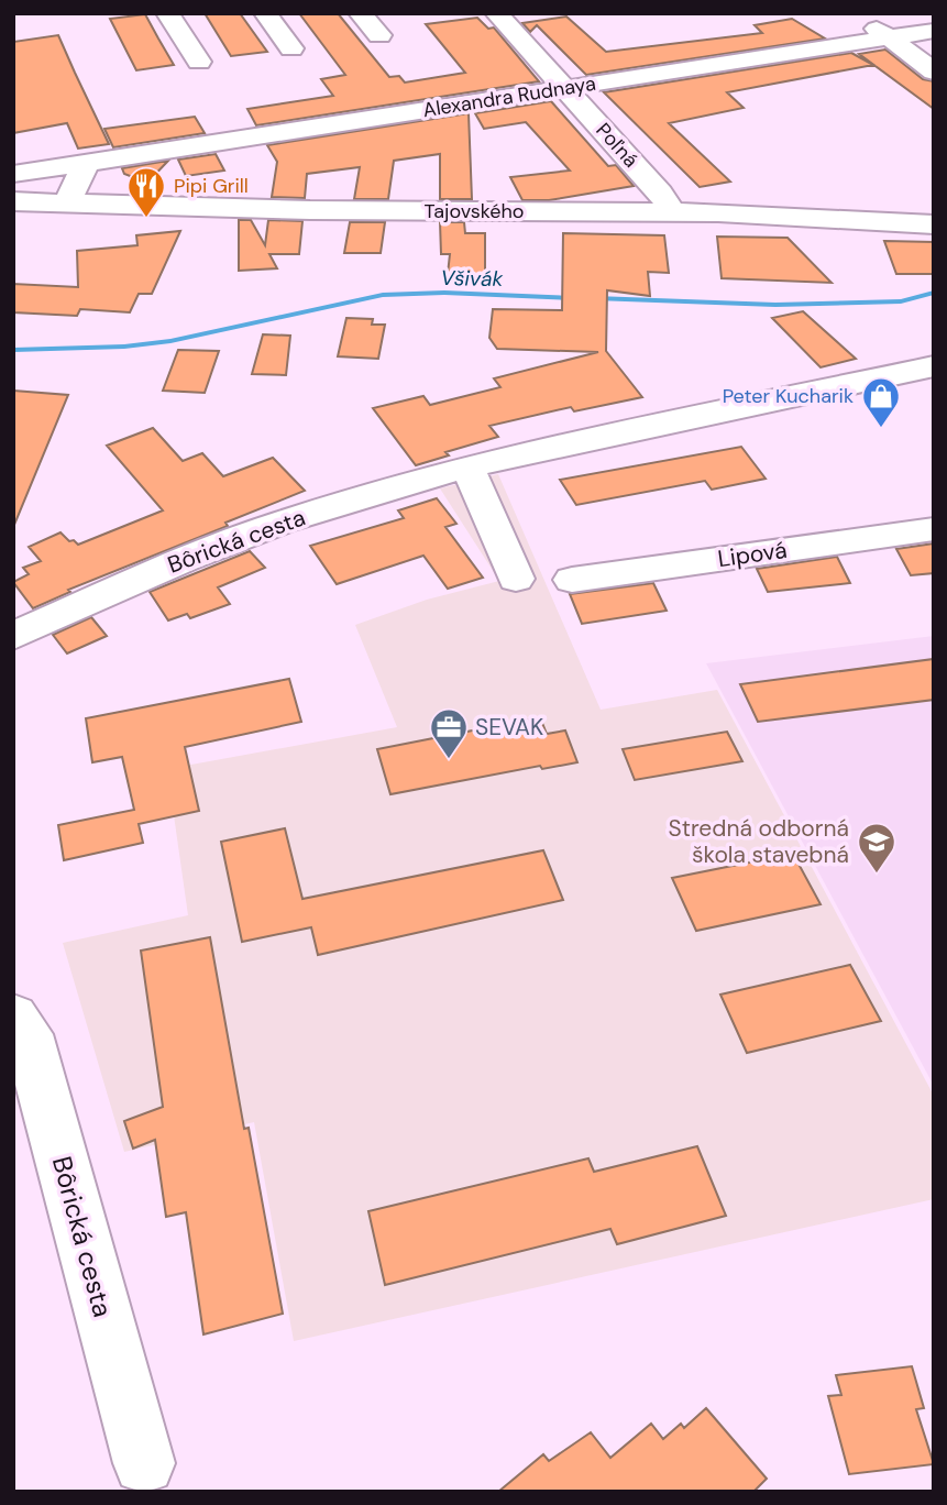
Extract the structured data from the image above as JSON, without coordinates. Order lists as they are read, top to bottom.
{
  "streets": {
    "street": [
      "Alexandra Rudnaya",
      "Poľná",
      "Tajovského",
      "Bôrická cesta",
      "Lipová"
    ]
  },
  "crossings": [
    ["Alexandra Rudnaya", "Poľná"],
    ["Poľná", "Tajovského"]
  ],
  "water": ["Všivák"],
  "places": {
    "restaurant": ["Pipi Grill"],
    "shop": ["Peter Kucharik"],
    "office": ["SEVAK"],
    "school or university": ["Stredná odborná škola stavebná"]
  }
}
